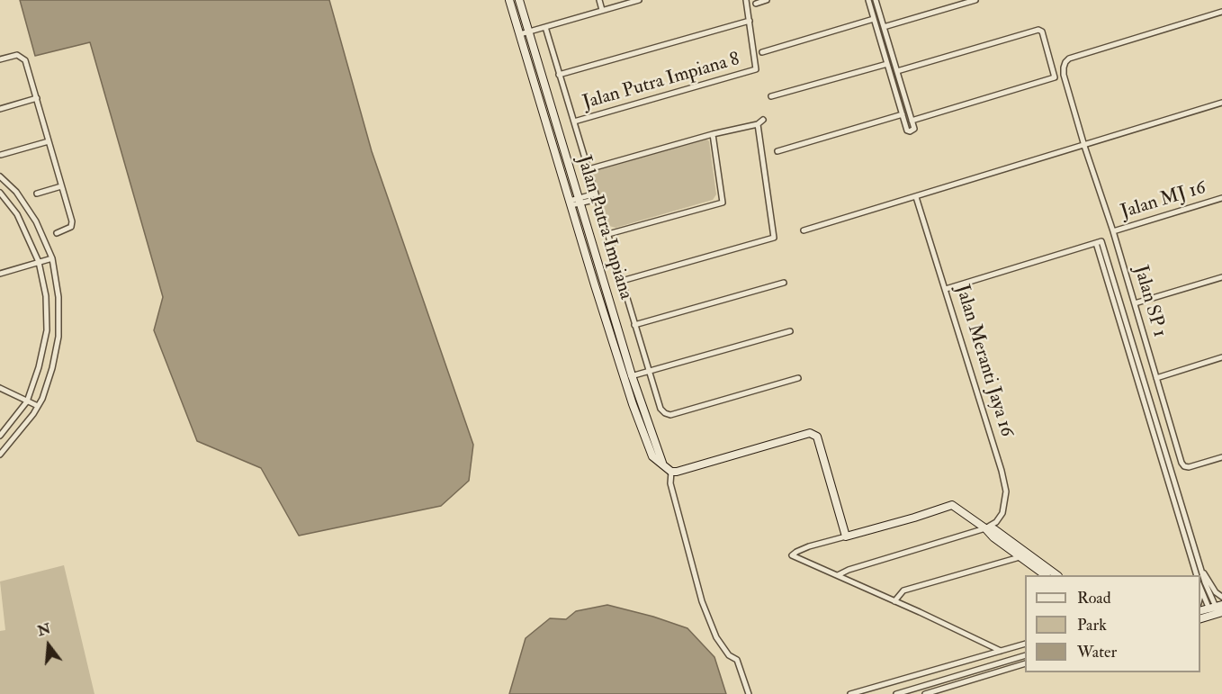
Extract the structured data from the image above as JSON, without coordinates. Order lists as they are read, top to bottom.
{
  "streets": {
    "street": [
      "Jalan Putra Impiana 8",
      "Jalan MJ 16",
      "Jalan Putra Impiana",
      "Jalan SP 1",
      "Jalan Meranti Jaya 16"
    ]
  },
  "crossings": [
    ["Jalan MJ 16", "Jalan SP 1"]
  ],
  "legend": ["Road", "Park", "Water"],
  "north": "top"
}
